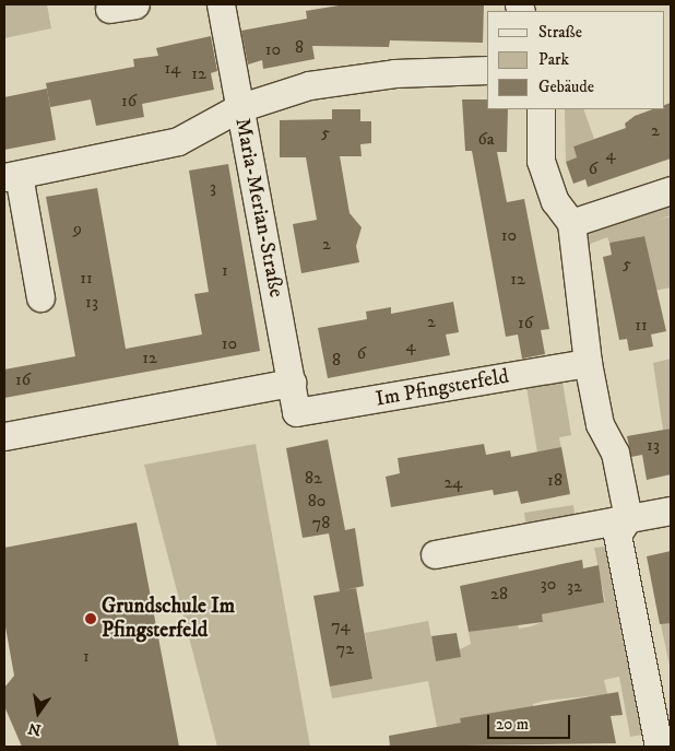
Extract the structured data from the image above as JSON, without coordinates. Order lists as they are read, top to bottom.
{
  "streets": {
    "street": ["Maria-Merian-Straße", "Im Pfingsterfeld"]
  },
  "crossings": [
    ["Maria-Merian-Straße", "Im Pfingsterfeld"]
  ],
  "places": ["Grundschule Im Pfingsterfeld"],
  "house_numbers": [
    "8",
    "10",
    "14",
    "12",
    "16",
    "2",
    "5",
    "6a",
    "4",
    "6",
    "3",
    "9",
    "10",
    "2",
    "5",
    "1",
    "11",
    "12",
    "13",
    "2",
    "16",
    "11",
    "10",
    "4",
    "6",
    "12",
    "8",
    "16",
    "13",
    "82",
    "18",
    "24",
    "80",
    "78",
    "30",
    "32",
    "28",
    "74",
    "72",
    "1"
  ],
  "legend": ["Straße", "Park", "Gebäude"],
  "scale_bar": "20 m",
  "north": "bottom"
}
